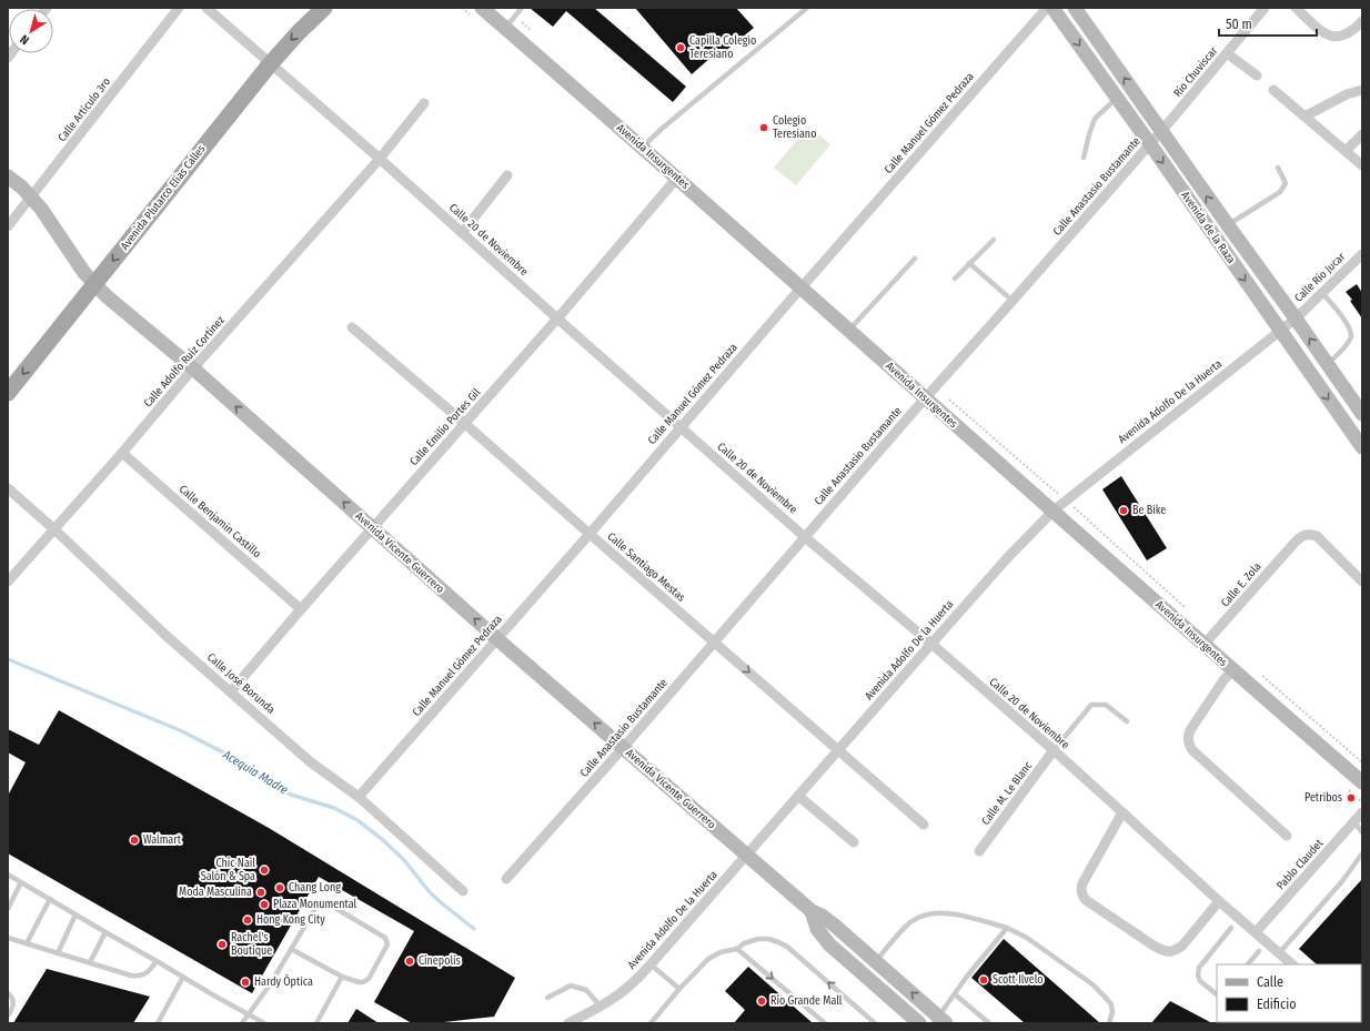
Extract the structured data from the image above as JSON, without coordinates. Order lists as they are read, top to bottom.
{
  "streets": {
    "main road": ["Avenida Plutarco Elías Calles"],
    "street": [
      "Río Chuviscar",
      "Calle Artículo 3ro",
      "Calle Manuel Gómez Pedraza",
      "Avenida Insurgentes",
      "Calle Anastasio Bustamante",
      "Avenida de la Raza",
      "Calle 20 de Noviembre",
      "Calle Río Jucar",
      "Calle Adolfo Ruíz Cortínez",
      "Avenida Adolfo De la Huerta",
      "Calle Emilio Portes Gil",
      "Calle Benjamín Castillo",
      "Avenida Vicente Guerrero",
      "Calle Santiago Mestas",
      "Calle E. Zola",
      "Calle José Borunda",
      "Calle M. Le Blanc",
      "Pablo Claudet"
    ]
  },
  "crossings": [
    ["Río Chuviscar", "Calle Anastasio Bustamante"],
    ["Río Chuviscar", "Avenida de la Raza"],
    ["Calle Artículo 3ro", "Avenida Vicente Guerrero"],
    ["Calle Manuel Gómez Pedraza", "Avenida Insurgentes"],
    ["Calle Manuel Gómez Pedraza", "Calle 20 de Noviembre"],
    ["Calle Manuel Gómez Pedraza", "Avenida Vicente Guerrero"],
    ["Calle Manuel Gómez Pedraza", "Calle Santiago Mestas"],
    ["Calle Manuel Gómez Pedraza", "Calle José Borunda"],
    ["Avenida Insurgentes", "Calle Anastasio Bustamante"],
    ["Avenida Insurgentes", "Avenida Adolfo De la Huerta"],
    ["Avenida Insurgentes", "Calle Emilio Portes Gil"],
    ["Avenida Insurgentes", "Calle E. Zola"],
    ["Calle Anastasio Bustamante", "Avenida de la Raza"],
    ["Calle Anastasio Bustamante", "Calle 20 de Noviembre"],
    ["Calle Anastasio Bustamante", "Avenida Vicente Guerrero"],
    ["Calle Anastasio Bustamante", "Calle Santiago Mestas"],
    ["Avenida Plutarco Elías Calles", "Calle 20 de Noviembre"],
    ["Avenida Plutarco Elías Calles", "Avenida Vicente Guerrero"],
    ["Avenida de la Raza", "Calle Río Jucar"],
    ["Avenida de la Raza", "Avenida Adolfo De la Huerta"],
    ["Calle 20 de Noviembre", "Calle Adolfo Ruíz Cortínez"],
    ["Calle 20 de Noviembre", "Avenida Adolfo De la Huerta"],
    ["Calle 20 de Noviembre", "Calle Emilio Portes Gil"],
    ["Calle 20 de Noviembre", "Calle M. Le Blanc"],
    ["Calle 20 de Noviembre", "Pablo Claudet"],
    ["Calle Río Jucar", "Avenida Adolfo De la Huerta"],
    ["Calle Adolfo Ruíz Cortínez", "Calle Benjamín Castillo"],
    ["Calle Adolfo Ruíz Cortínez", "Avenida Vicente Guerrero"],
    ["Calle Adolfo Ruíz Cortínez", "Calle José Borunda"],
    ["Avenida Adolfo De la Huerta", "Avenida Vicente Guerrero"],
    ["Avenida Adolfo De la Huerta", "Calle Santiago Mestas"],
    ["Calle Emilio Portes Gil", "Calle Benjamín Castillo"],
    ["Calle Emilio Portes Gil", "Avenida Vicente Guerrero"],
    ["Calle Emilio Portes Gil", "Calle Santiago Mestas"],
    ["Calle Emilio Portes Gil", "Calle José Borunda"]
  ],
  "one_way": ["Avenida Plutarco Elías Calles", "Avenida Vicente Guerrero"],
  "water": ["Acequia Madre"],
  "places": [
    "Capilla Colegio Teresiano",
    "Colegio Teresiano",
    "Be Bike",
    "Petribos",
    "Walmart",
    "Chic Nail Salón & Spa",
    "Chang Long",
    "Moda Masculina",
    "Plaza Monumental",
    "Hong Kong City",
    "Rachel's Boutique",
    "Cinepolis",
    "Scott Ilvelo",
    "Hardy Óptica",
    "Rio Grande Mall"
  ],
  "legend": ["Calle", "Edificio"],
  "scale_bar": "50 m",
  "north": "bottom left"
}
